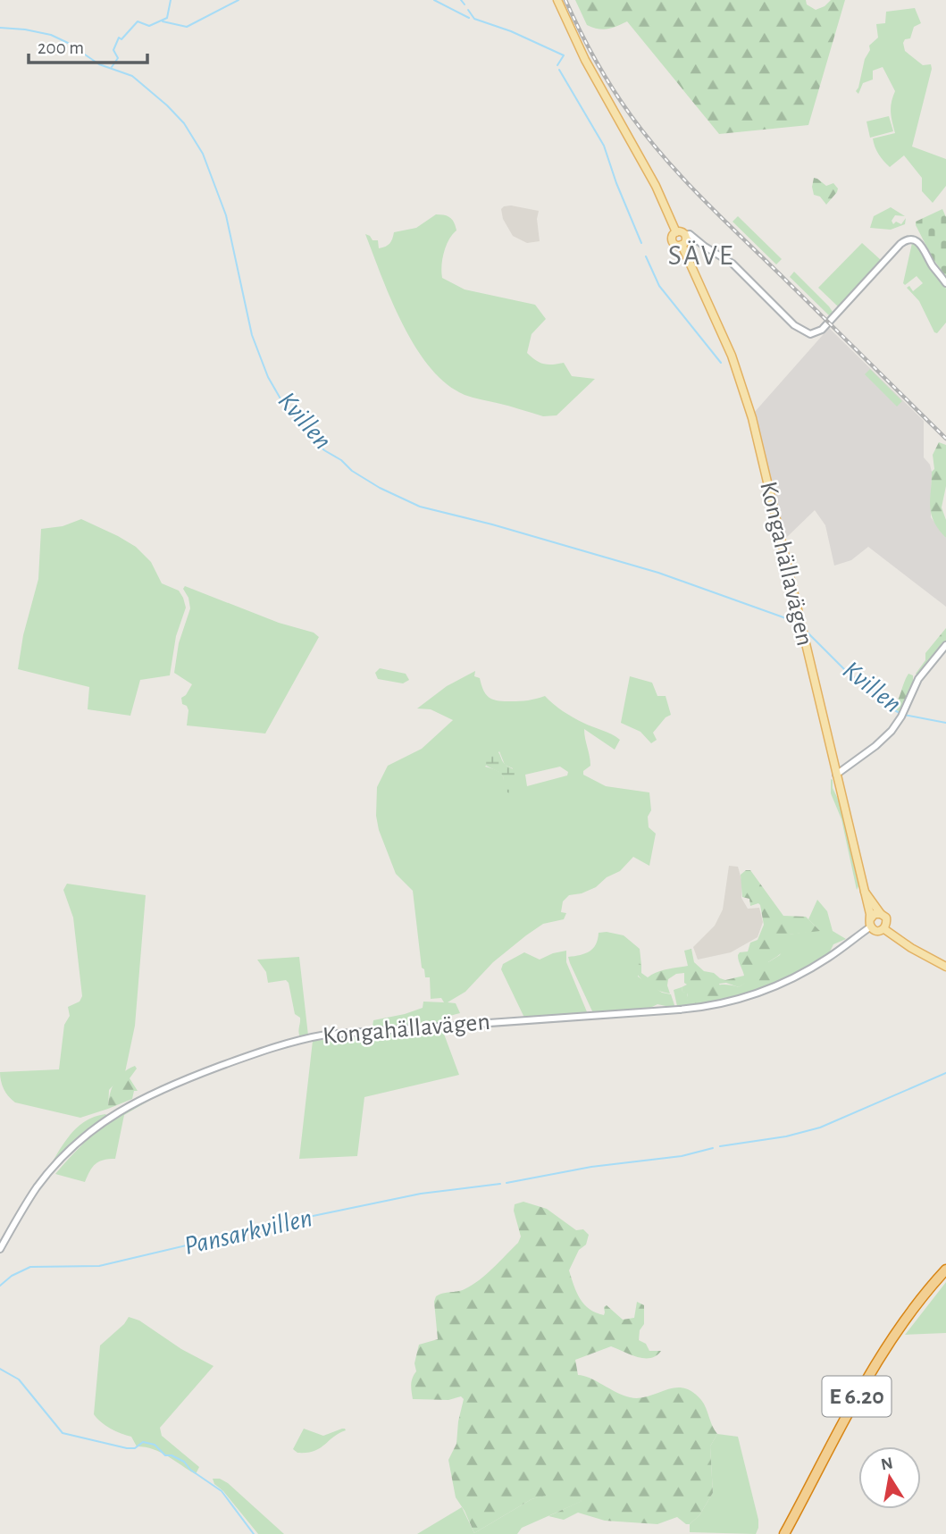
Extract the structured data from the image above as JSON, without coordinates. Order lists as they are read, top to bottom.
{
  "streets": {
    "highway": ["E 6.20"],
    "main road": ["Kongahällavägen"]
  },
  "districts": ["SÄVE"],
  "water": ["Kvillen", "Pansarkvillen"],
  "scale_bar": "200 m",
  "north": "top"
}
